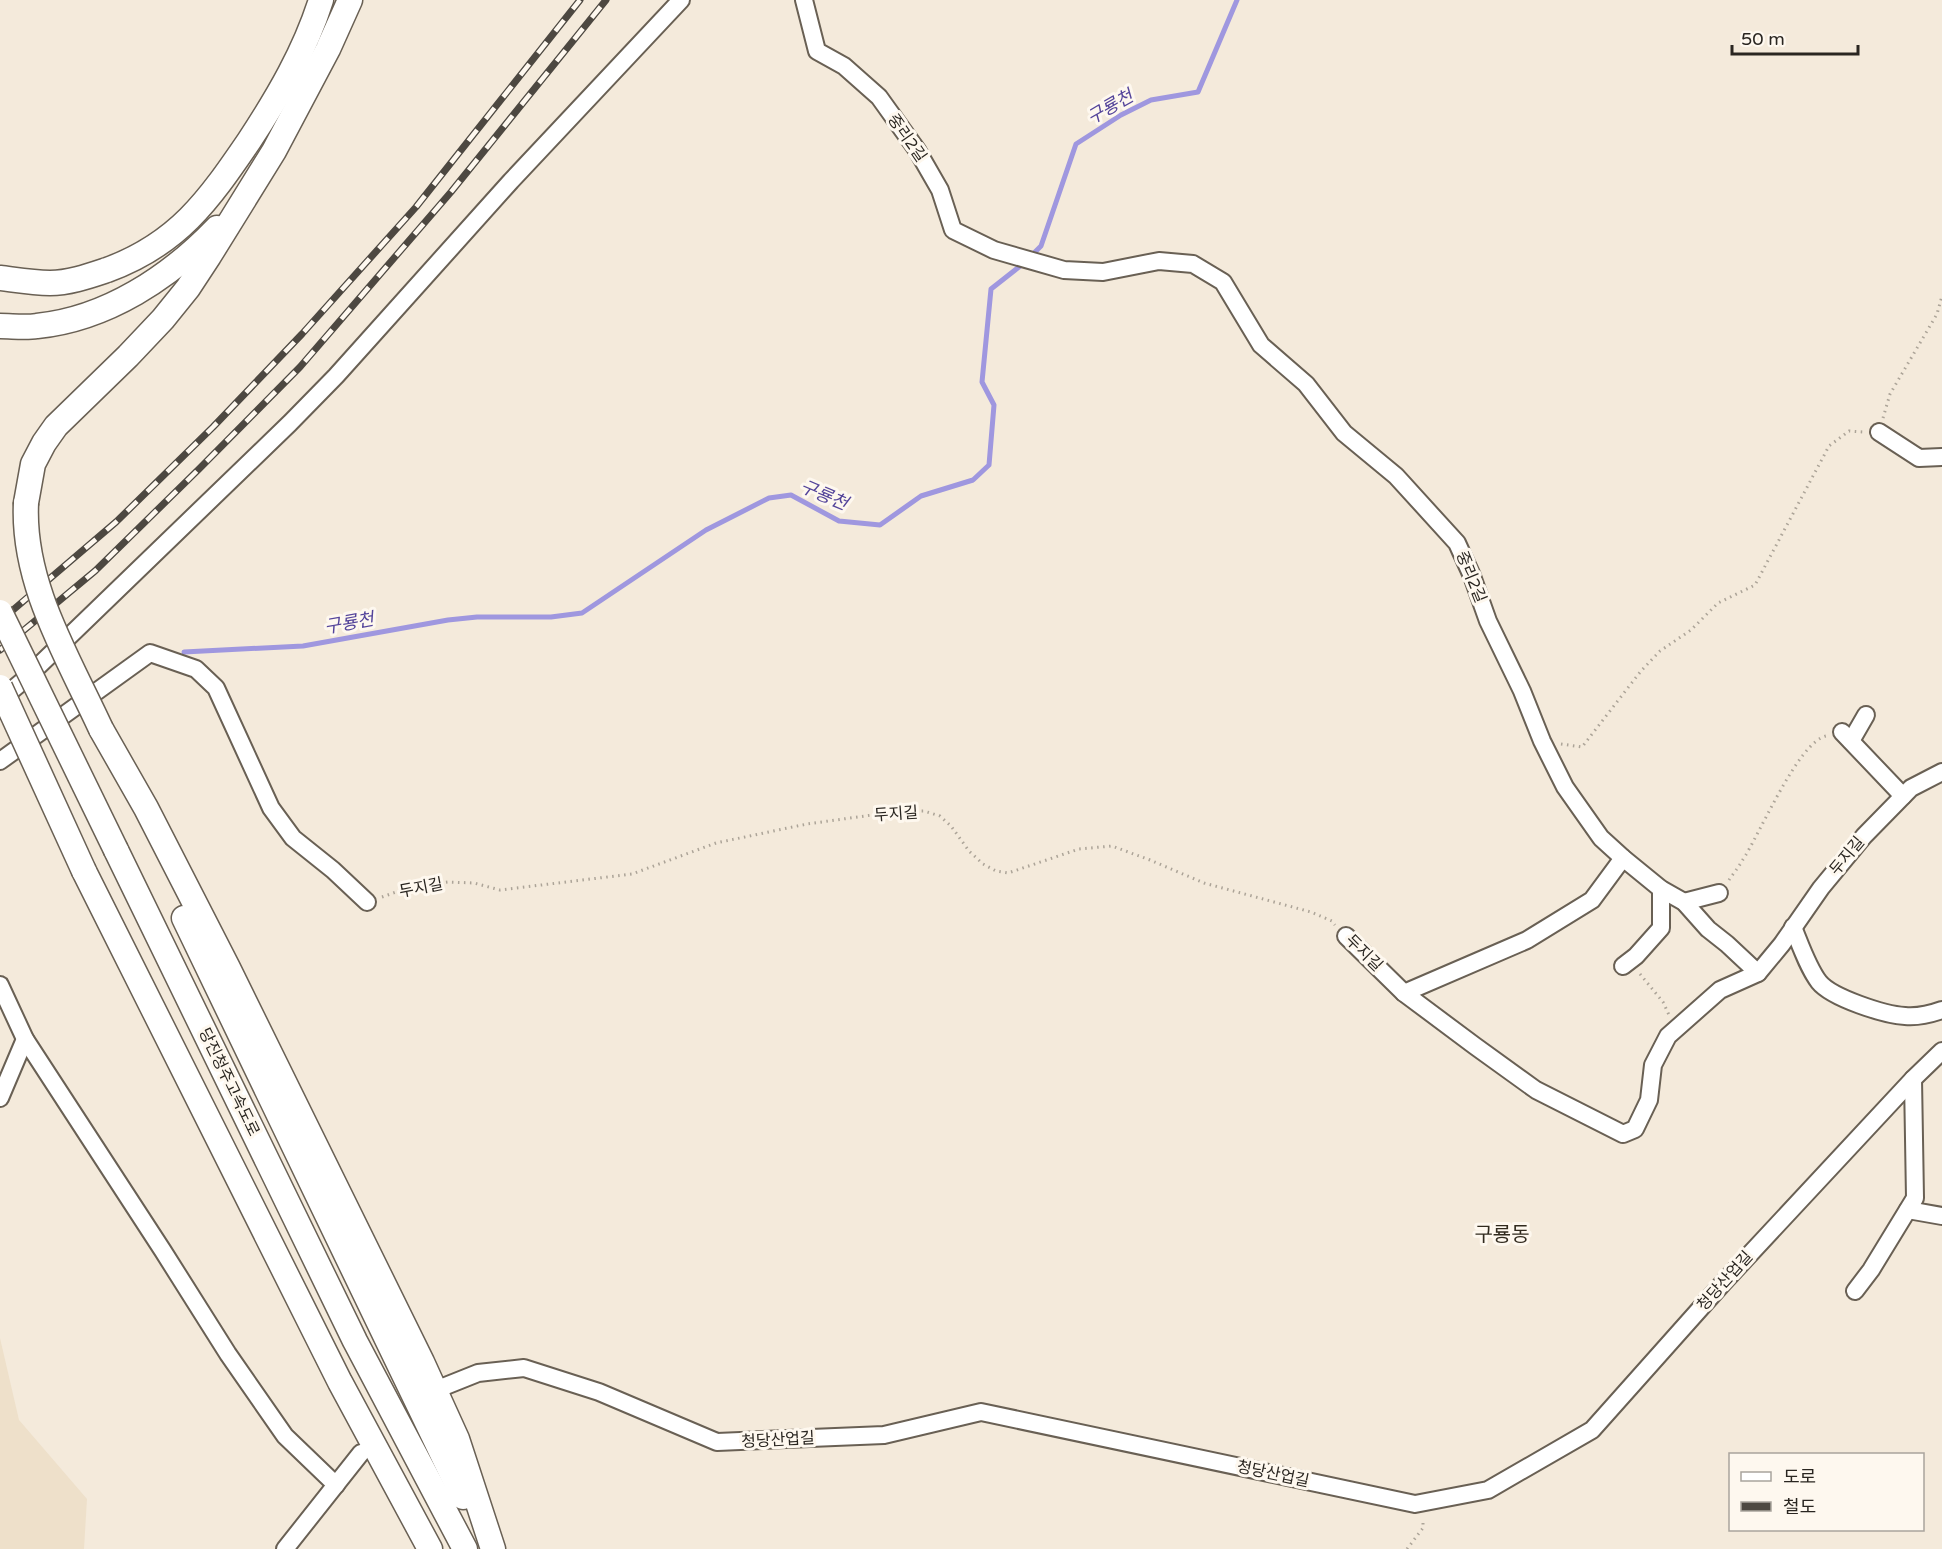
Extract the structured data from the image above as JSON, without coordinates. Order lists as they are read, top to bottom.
{
  "streets": {
    "highway": ["당진청주고속도로"],
    "street": ["중리2길", "두지길", "청당산업길"]
  },
  "crossings": [
    ["중리2길", "두지길"]
  ],
  "districts": ["구룡동"],
  "water": ["구룡천"],
  "legend": ["도로", "철도"],
  "scale_bar": "50 m"
}
